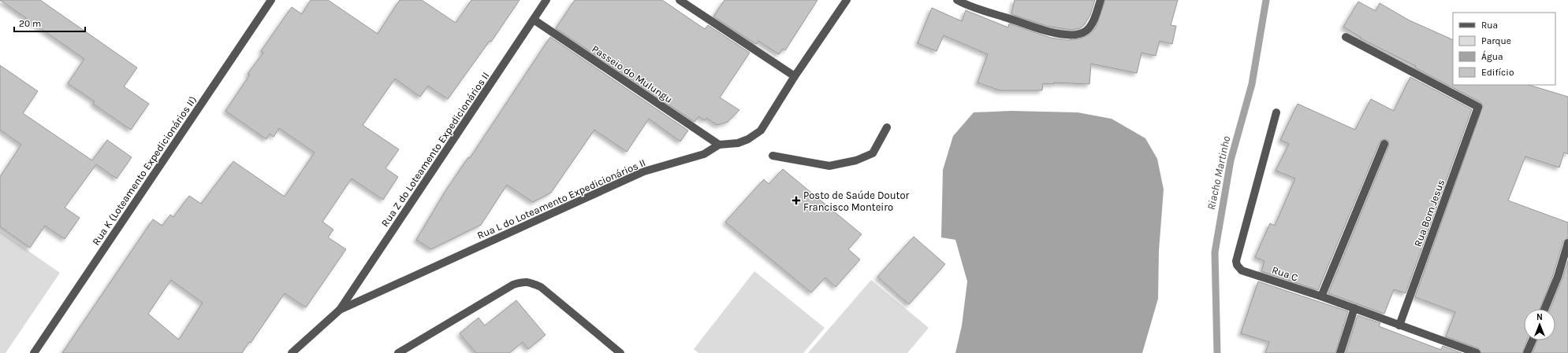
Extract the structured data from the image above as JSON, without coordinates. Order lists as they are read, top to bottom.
{
  "streets": {
    "street": [
      "Passeio do Mulungu",
      "Rua Z do Loteamento Expedicionários II",
      "Rua K (Loteamento Expedicionários II)",
      "Rua L do Loteamento Expedicionários II",
      "Rua Bom Jesus",
      "Rua C"
    ]
  },
  "crossings": [
    ["Passeio do Mulungu", "Rua Z do Loteamento Expedicionários II"],
    ["Passeio do Mulungu", "Rua L do Loteamento Expedicionários II"],
    ["Rua Z do Loteamento Expedicionários II", "Rua L do Loteamento Expedicionários II"],
    ["Rua Bom Jesus", "Rua C"]
  ],
  "water": ["Riacho Martinho"],
  "places": {
    "health": ["Posto de Saúde Doutor Francisco Monteiro"]
  },
  "legend": [
    "Rua",
    "Parque",
    "Água",
    "Edifício"
  ],
  "scale_bar": "20 m",
  "north": "top"
}
